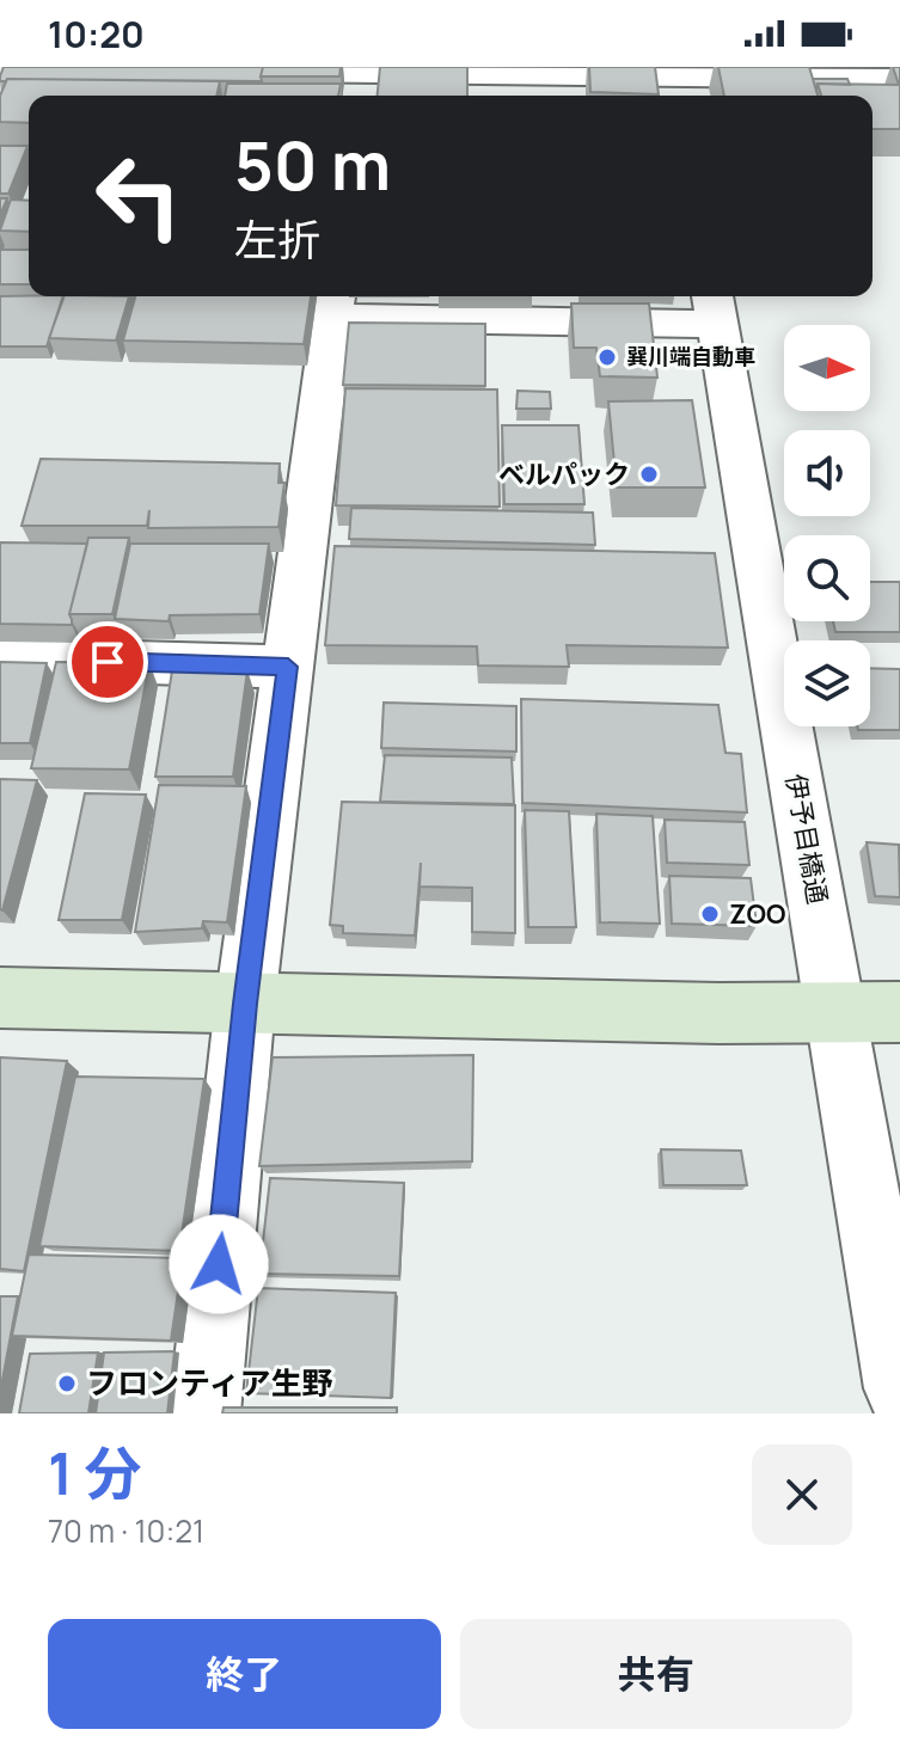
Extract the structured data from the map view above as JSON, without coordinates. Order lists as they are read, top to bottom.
{
  "streets": {
    "street": ["伊予目橋通"]
  },
  "places": [
    "巽川端自動車",
    "ベルパック",
    "ZOO",
    "フロンティア生野"
  ],
  "north": "right",
  "page": {
    "status": "10:20",
    "turn": ["50 m", "左折"],
    "heading": ["1 分", "70 m · 10:21"],
    "buttons": ["終了", "共有"]
  }
}
